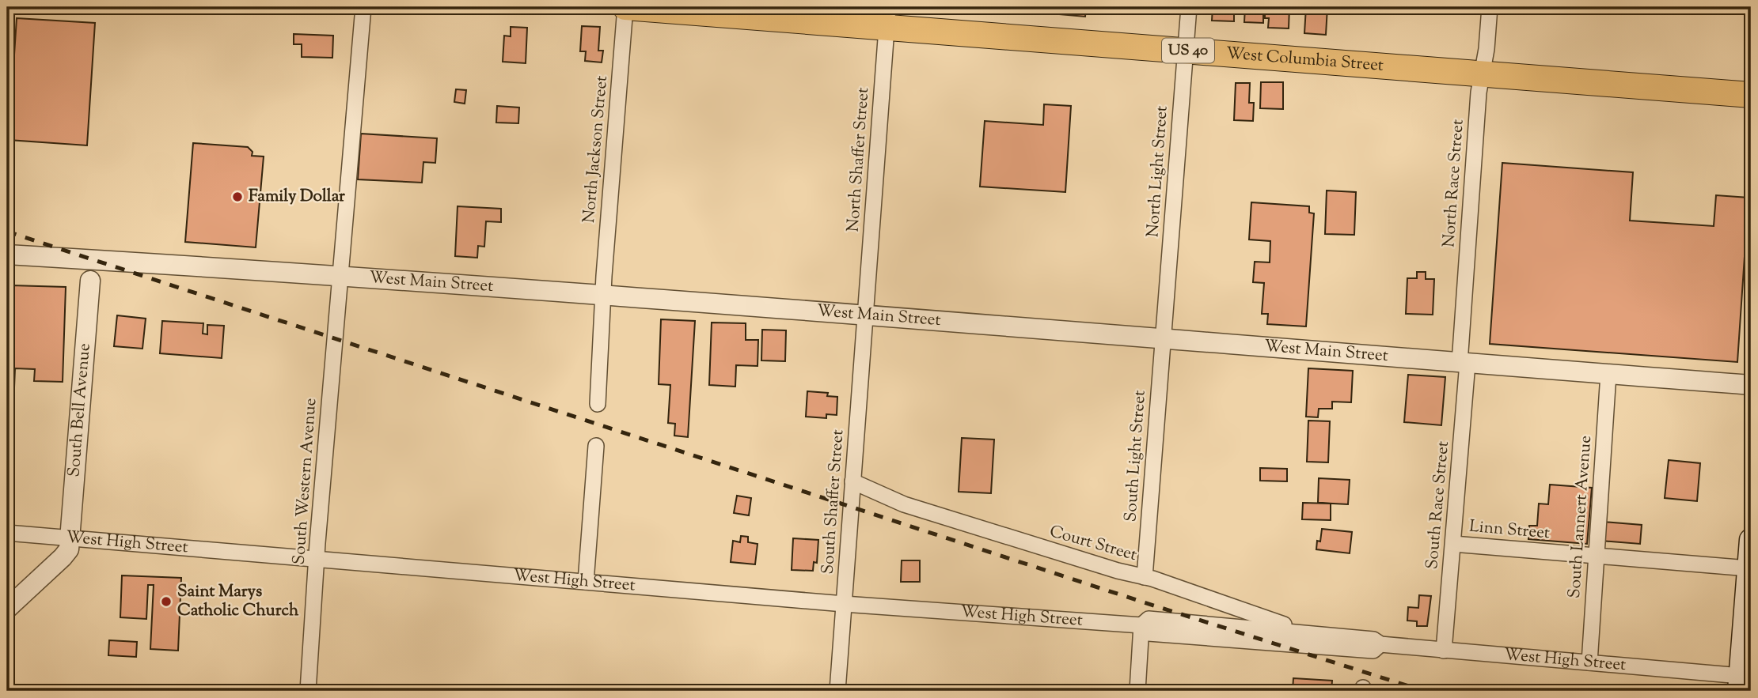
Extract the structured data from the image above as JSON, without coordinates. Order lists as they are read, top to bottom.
{
  "streets": {
    "main road": ["US 40", "West Columbia Street"],
    "street": [
      "North Jackson Street",
      "North Shaffer Street",
      "North Light Street",
      "North Race Street",
      "West Main Street",
      "South Bell Avenue",
      "South Light Street",
      "South Western Avenue",
      "South Shaffer Street",
      "South Race Street",
      "South Lannert Avenue",
      "Linn Street",
      "West High Street",
      "Court Street"
    ]
  },
  "crossings": [
    ["West Columbia Street", "North Jackson Street"],
    ["West Columbia Street", "North Shaffer Street"],
    ["West Columbia Street", "North Light Street"],
    ["West Columbia Street", "North Race Street"],
    ["North Jackson Street", "West Main Street"],
    ["North Shaffer Street", "West Main Street"],
    ["North Shaffer Street", "South Shaffer Street"],
    ["North Light Street", "West Main Street"],
    ["North Light Street", "South Light Street"],
    ["North Race Street", "West Main Street"],
    ["North Race Street", "South Race Street"],
    ["West Main Street", "South Light Street"],
    ["West Main Street", "South Western Avenue"],
    ["West Main Street", "South Shaffer Street"],
    ["West Main Street", "South Race Street"],
    ["West Main Street", "South Lannert Avenue"],
    ["South Bell Avenue", "West High Street"],
    ["South Light Street", "Court Street"],
    ["South Western Avenue", "West High Street"],
    ["South Shaffer Street", "West High Street"],
    ["South Shaffer Street", "Court Street"],
    ["South Race Street", "Linn Street"],
    ["South Race Street", "West High Street"],
    ["South Lannert Avenue", "Linn Street"],
    ["South Lannert Avenue", "West High Street"],
    ["West High Street", "Court Street"]
  ],
  "places": ["Family Dollar", "Saint Marys Catholic Church"]
}
